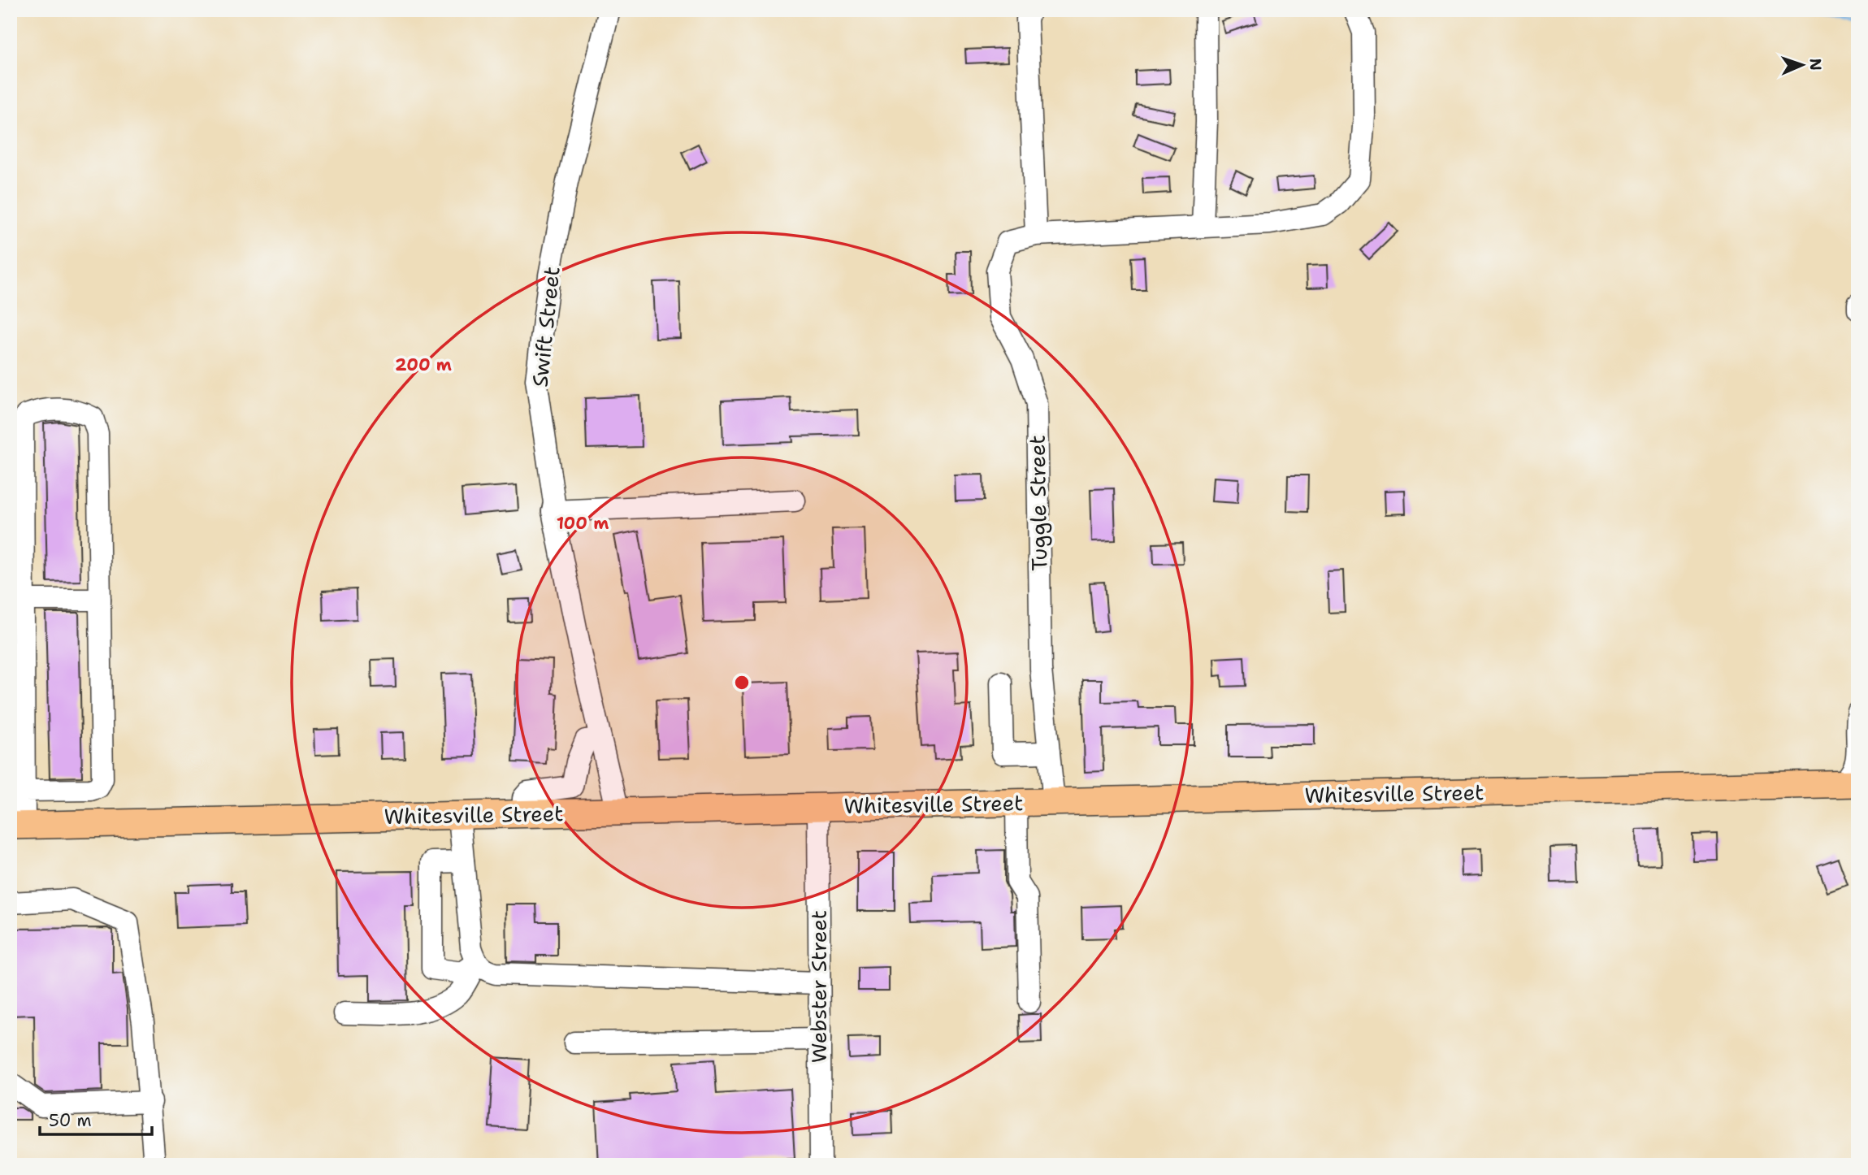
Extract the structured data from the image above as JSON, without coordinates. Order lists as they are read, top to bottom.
{
  "streets": {
    "main road": ["Whitesville Street"],
    "street": ["Swift Street", "Tuggle Street", "Webster Street"]
  },
  "crossings": [
    ["Swift Street", "Whitesville Street"],
    ["Tuggle Street", "Whitesville Street"],
    ["Whitesville Street", "Webster Street"]
  ],
  "scale_bar": "50 m",
  "north": "right",
  "rings": ["200 m", "100 m"]
}
